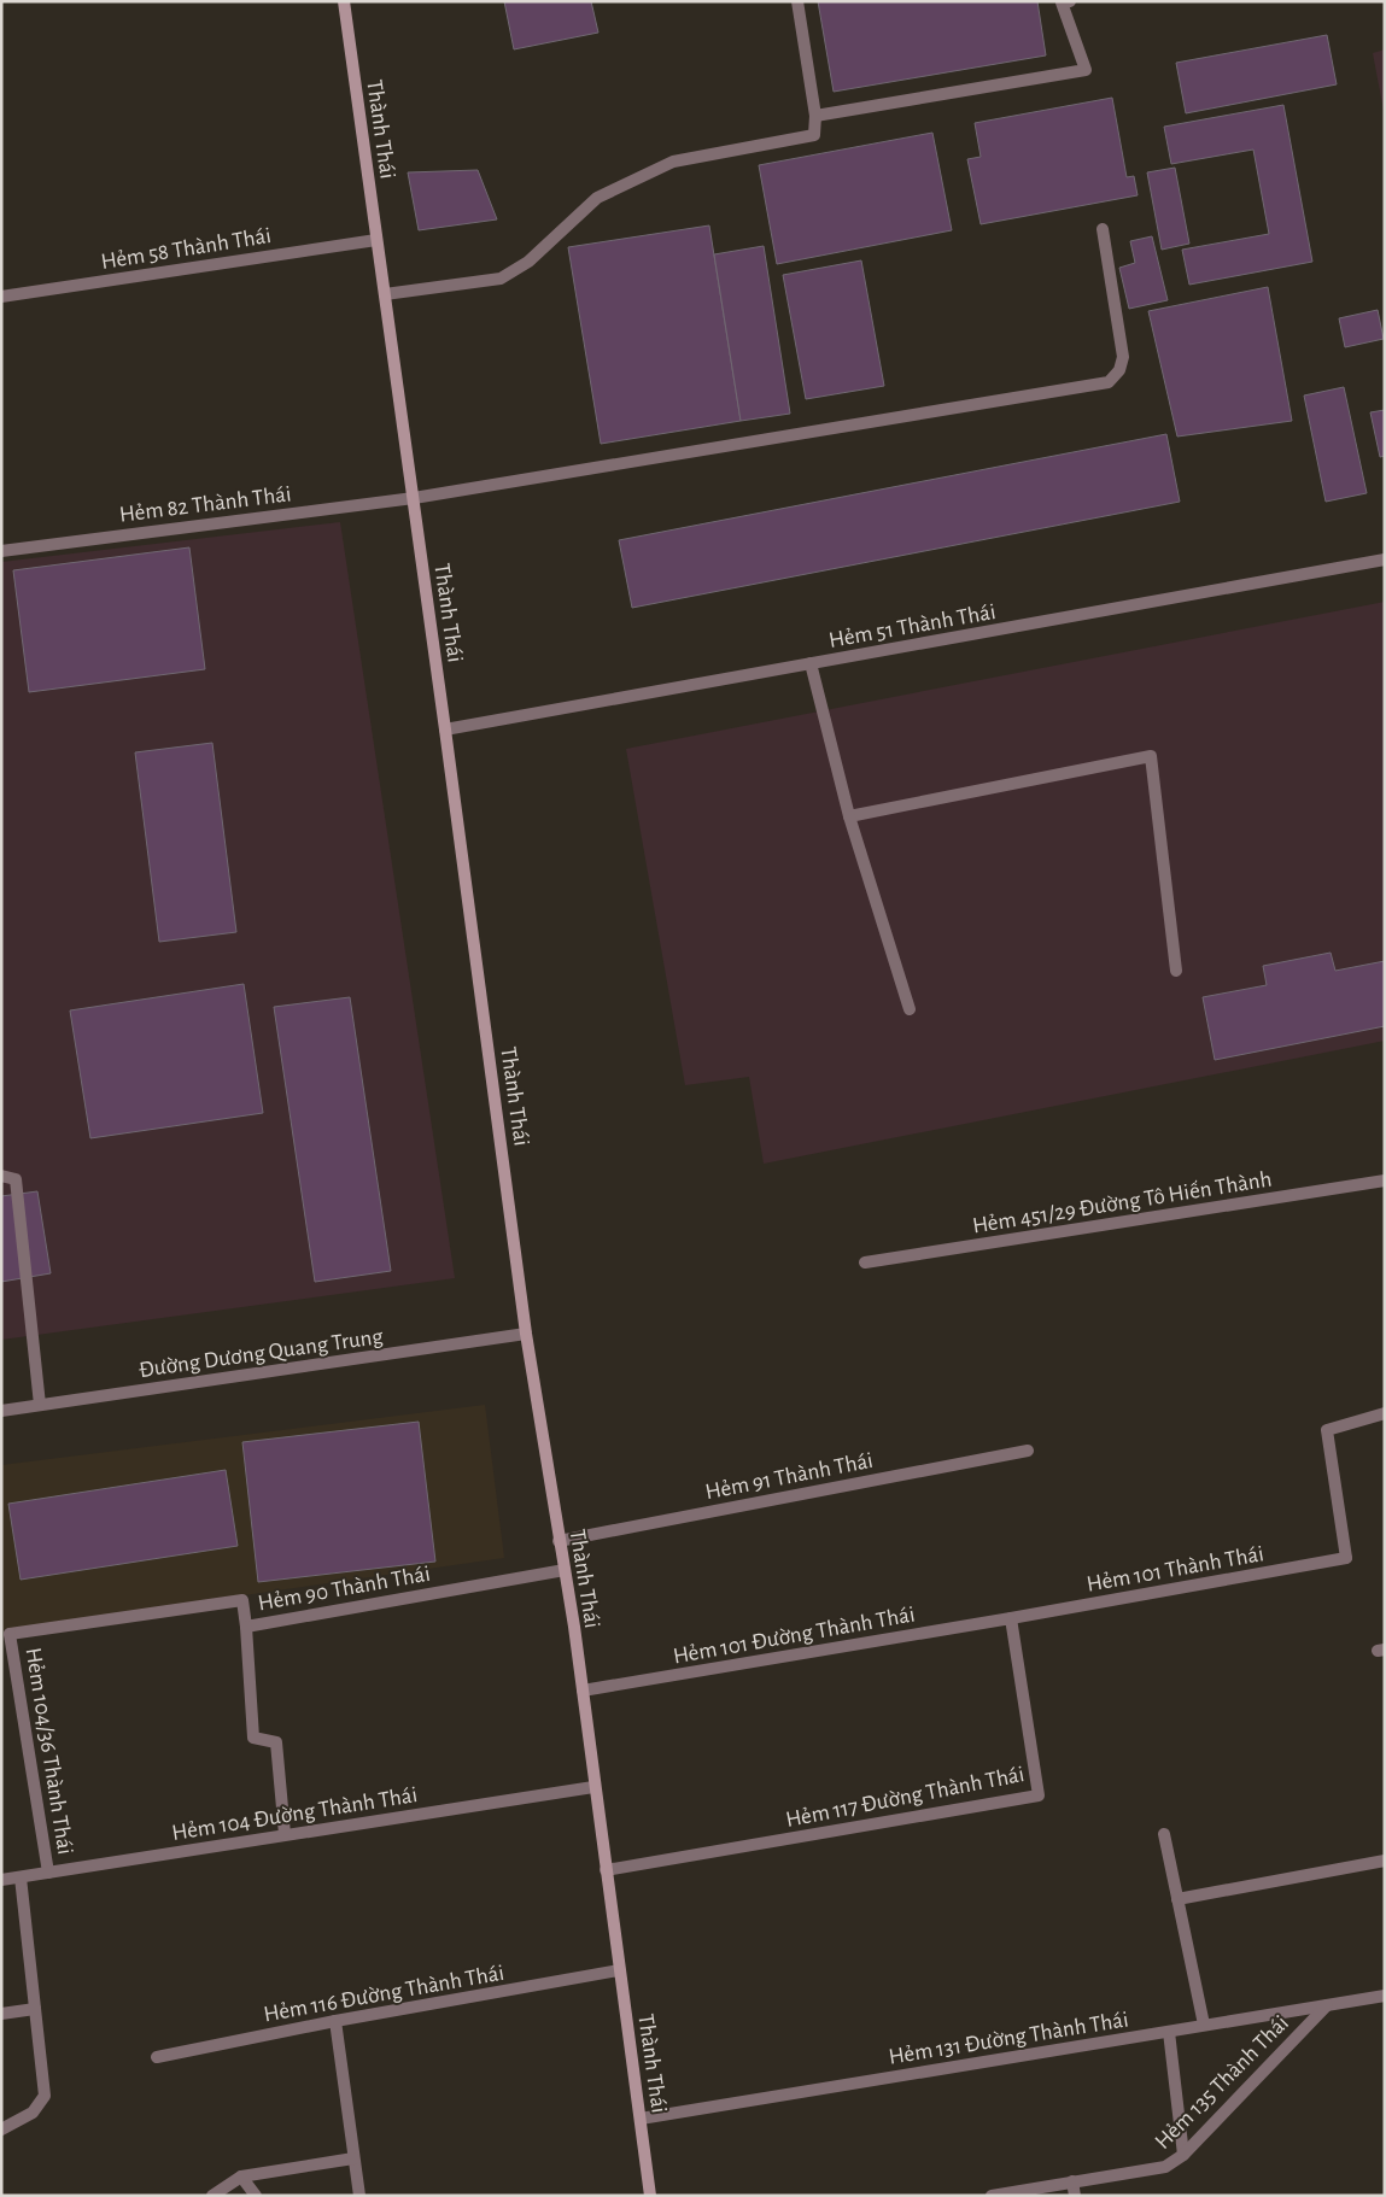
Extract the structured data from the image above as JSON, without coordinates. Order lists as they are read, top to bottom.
{
  "streets": {
    "main road": ["Thành Thái"],
    "street": [
      "Hẻm 58 Thành Thái",
      "Hẻm 82 Thành Thái",
      "Hẻm 51 Thành Thái",
      "Hẻm 451/29 Đường Tô Hiến Thành",
      "Đường Dương Quang Trung",
      "Hẻm 91 Thành Thái",
      "Hẻm 101 Thành Thái",
      "Hẻm 90 Thành Thái",
      "Hẻm 101 Đường Thành Thái",
      "Hẻm 104/36 Thành Thái",
      "Hẻm 117 Đường Thành Thái",
      "Hẻm 104 Đường Thành Thái",
      "Hẻm 116 Đường Thành Thái",
      "Hẻm 131 Đường Thành Thái",
      "Hẻm 135 Thành Thái"
    ]
  },
  "crossings": [
    ["Thành Thái", "Hẻm 58 Thành Thái"],
    ["Thành Thái", "Hẻm 82 Thành Thái"],
    ["Thành Thái", "Hẻm 51 Thành Thái"],
    ["Thành Thái", "Đường Dương Quang Trung"],
    ["Thành Thái", "Hẻm 91 Thành Thái"],
    ["Thành Thái", "Hẻm 90 Thành Thái"],
    ["Thành Thái", "Hẻm 101 Đường Thành Thái"],
    ["Thành Thái", "Hẻm 117 Đường Thành Thái"],
    ["Thành Thái", "Hẻm 104 Đường Thành Thái"],
    ["Thành Thái", "Hẻm 116 Đường Thành Thái"],
    ["Thành Thái", "Hẻm 131 Đường Thành Thái"],
    ["Hẻm 101 Thành Thái", "Hẻm 101 Đường Thành Thái"],
    ["Hẻm 101 Thành Thái", "Hẻm 117 Đường Thành Thái"],
    ["Hẻm 90 Thành Thái", "Hẻm 104/36 Thành Thái"],
    ["Hẻm 101 Đường Thành Thái", "Hẻm 117 Đường Thành Thái"],
    ["Hẻm 104/36 Thành Thái", "Hẻm 104 Đường Thành Thái"],
    ["Hẻm 131 Đường Thành Thái", "Hẻm 135 Thành Thái"]
  ]
}
